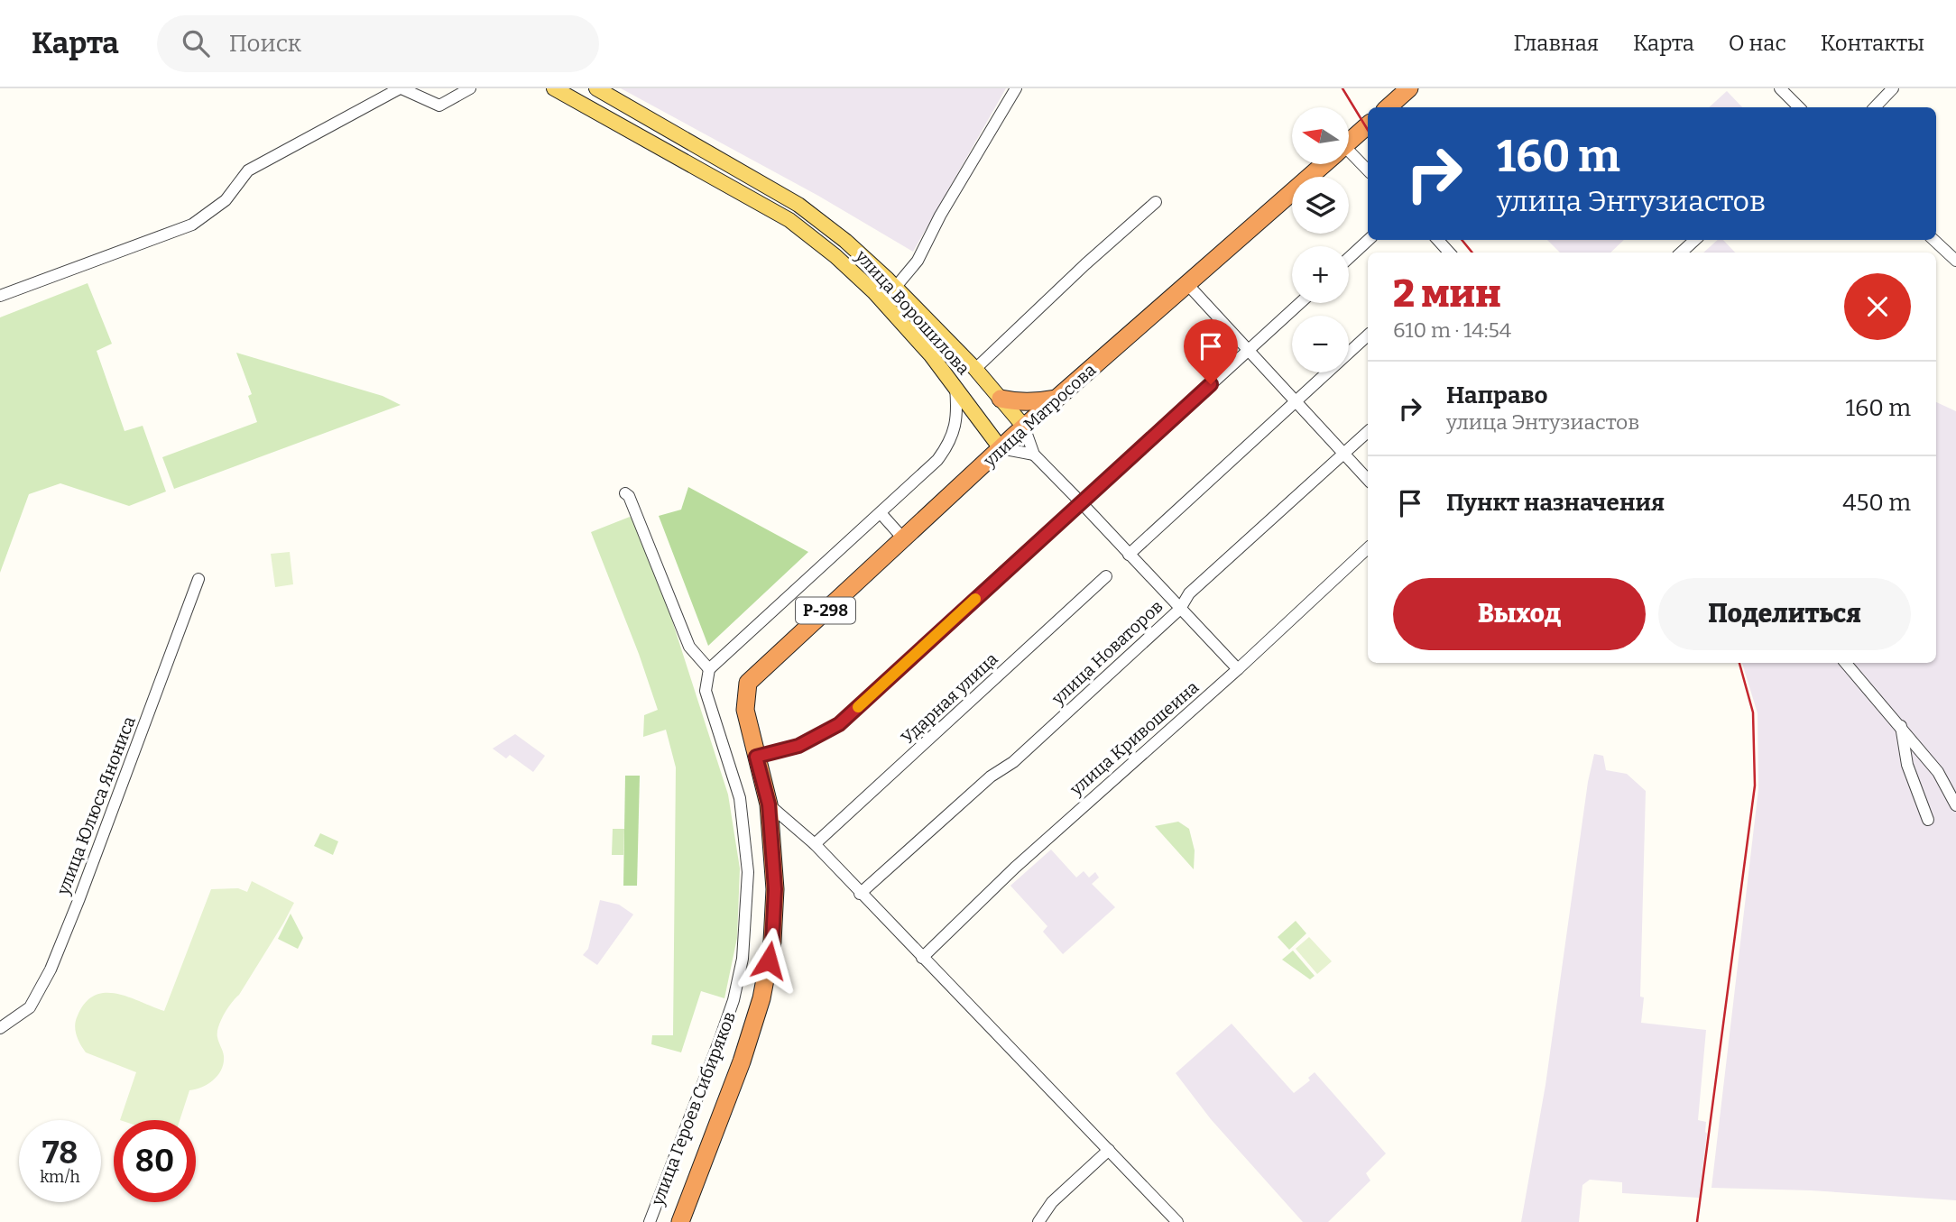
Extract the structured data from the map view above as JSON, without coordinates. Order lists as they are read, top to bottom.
{
  "streets": {
    "highway": ["улица Матросова", "Р-298", "улица Героев Сибиряков"],
    "main road": ["улица Ворошилова"],
    "street": [
      "улица Новаторов",
      "Ударная улица",
      "улица Кривошеина",
      "улица Юлюса Янониса"
    ]
  },
  "crossings": [
    ["улица Ворошилова", "улица Матросова"],
    ["улица Ворошилова", "улица Новаторов"],
    ["улица Ворошилова", "улица Кривошеина"],
    ["улица Матросова", "улица Героев Сибиряков"]
  ],
  "north": "left",
  "page": {
    "header": "Карта",
    "search": "Поиск",
    "nav": [
      "Главная",
      "Карта",
      "О нас",
      "Контакты"
    ],
    "map_buttons": ["+", "−"],
    "turn": ["160 m", "улица Энтузиастов"],
    "heading": ["2 мин", "610 m · 14:54"],
    "list": [
      {
        "name": "Направо",
        "note": "улица Энтузиастов",
        "value": "160 m"
      },
      {
        "name": "Пункт назначения",
        "value": "450 m"
      }
    ],
    "buttons": ["Выход", "Поделиться"],
    "speed": "78 km/h",
    "limit": "80"
  }
}
